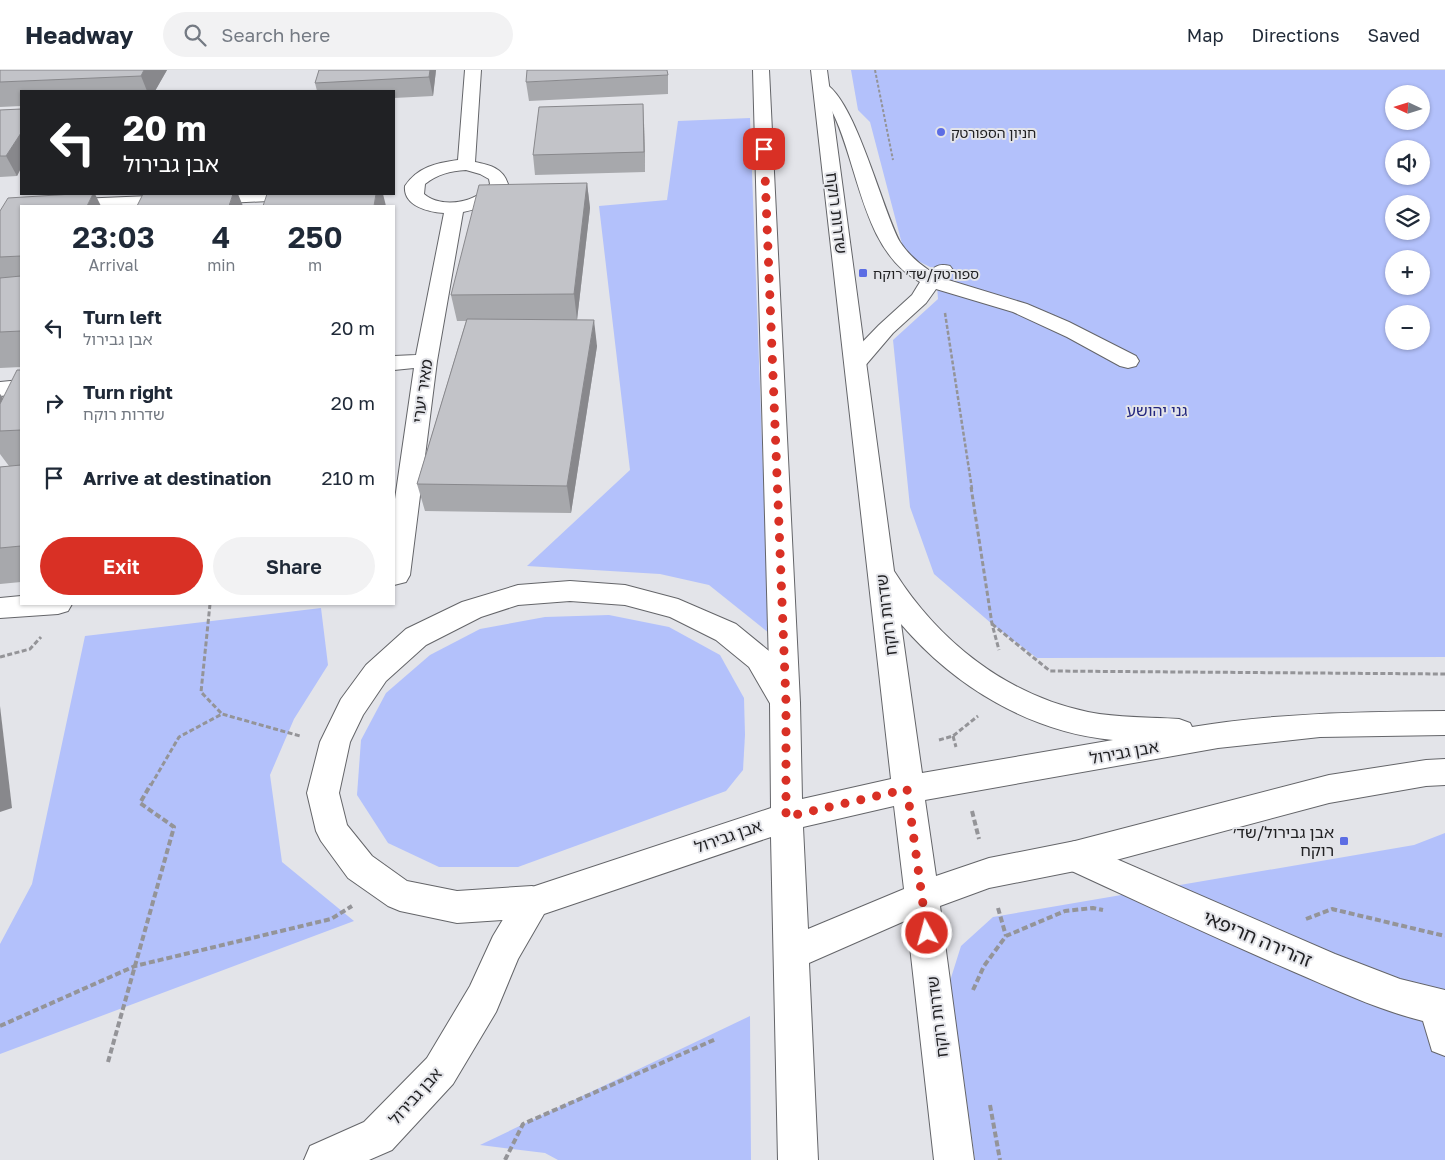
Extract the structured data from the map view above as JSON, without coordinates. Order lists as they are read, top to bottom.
{
  "streets": {
    "main road": [
      "שדרות רוקח",
      "מאיר יערי",
      "אבן גבירול",
      "זהרירה חריפאי"
    ]
  },
  "crossings": [
    ["שדרות רוקח", "אבן גבירול"]
  ],
  "parks": ["גני יהושע"],
  "places": {
    "other": ["חניון הספורטק"],
    "transit": ["ספורטק/שד׳ רוקח", "אבן גבירול/שד׳ רוקח"]
  },
  "north": "left",
  "page": {
    "header": "Headway",
    "search": "Search here",
    "nav": ["Map", "Directions", "Saved"],
    "map_buttons": ["+", "−"],
    "turn": ["20 m", "אבן גבירול"],
    "eta": [
      "23:03",
      "Arrival",
      "4",
      "min",
      "250",
      "m"
    ],
    "list": [
      {
        "name": "Turn left",
        "note": "אבן גבירול",
        "value": "20 m"
      },
      {
        "name": "Turn right",
        "note": "שדרות רוקח",
        "value": "20 m"
      },
      {
        "name": "Arrive at destination",
        "value": "210 m"
      }
    ],
    "buttons": ["Exit", "Share"]
  }
}
